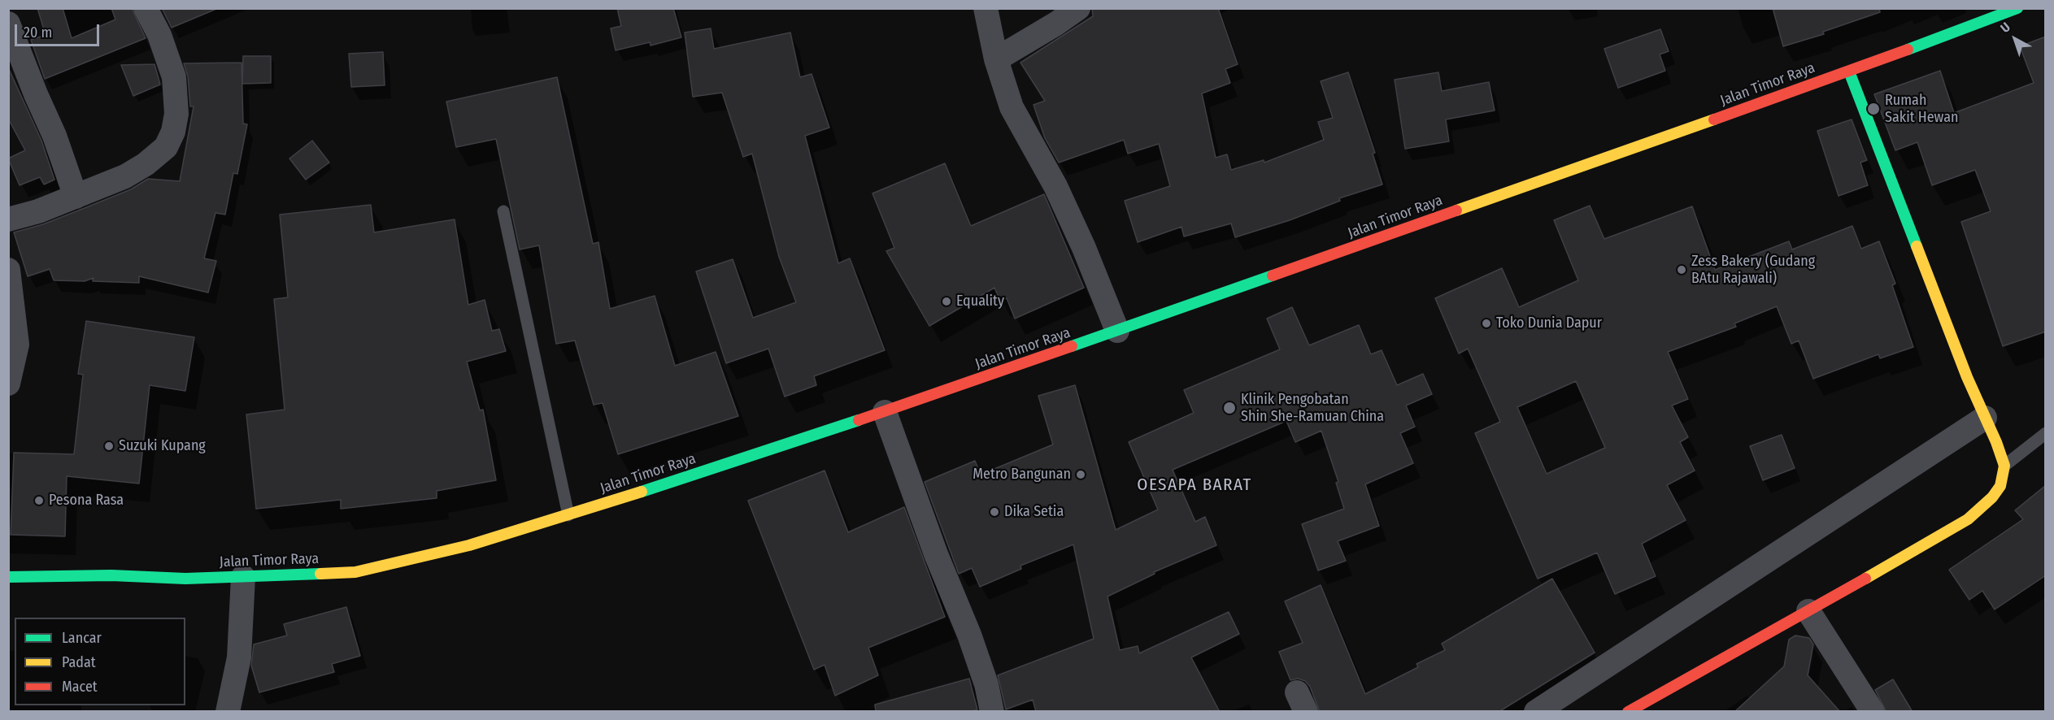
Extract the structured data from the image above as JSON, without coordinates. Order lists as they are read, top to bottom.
{
  "streets": {
    "main road": ["Jalan Timor Raya"]
  },
  "districts": ["OESAPA BARAT"],
  "places": [
    "Rumah Sakit Hewan",
    "Zess Bakery (Gudang BAtu Rajawali)",
    "Equality",
    "Toko Dunia Dapur",
    "Klinik Pengobatan Shin She-Ramuan China",
    "Suzuki Kupang",
    "Metro Bangunan",
    "Pesona Rasa",
    "Dika Setia"
  ],
  "legend": ["Lancar", "Padat", "Macet"],
  "scale_bar": "20 m",
  "north": "top left"
}
